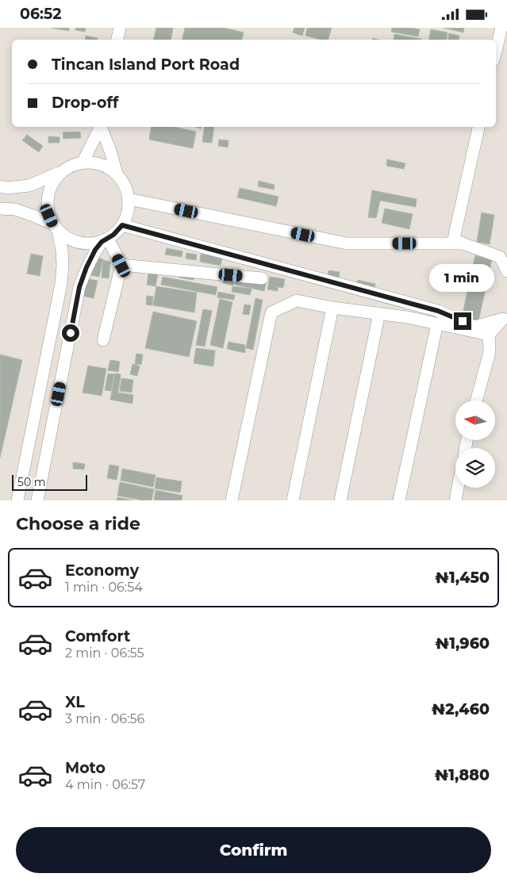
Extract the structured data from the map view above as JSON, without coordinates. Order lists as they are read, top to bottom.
{
  "scale_bar": "50 m",
  "north": "left",
  "page": {
    "status": "06:52",
    "banner": ["Tincan Island Port Road", "Drop-off"],
    "bubble": "1 min",
    "scale": "50 m",
    "heading": "Choose a ride",
    "list": [
      {
        "name": "Economy",
        "note": "1 min · 06:54",
        "value": "₦1,450"
      },
      {
        "name": "Comfort",
        "note": "2 min · 06:55",
        "value": "₦1,960"
      },
      {
        "name": "XL",
        "note": "3 min · 06:56",
        "value": "₦2,460"
      },
      {
        "name": "Moto",
        "note": "4 min · 06:57",
        "value": "₦1,880"
      }
    ],
    "buttons": "Confirm"
  }
}
